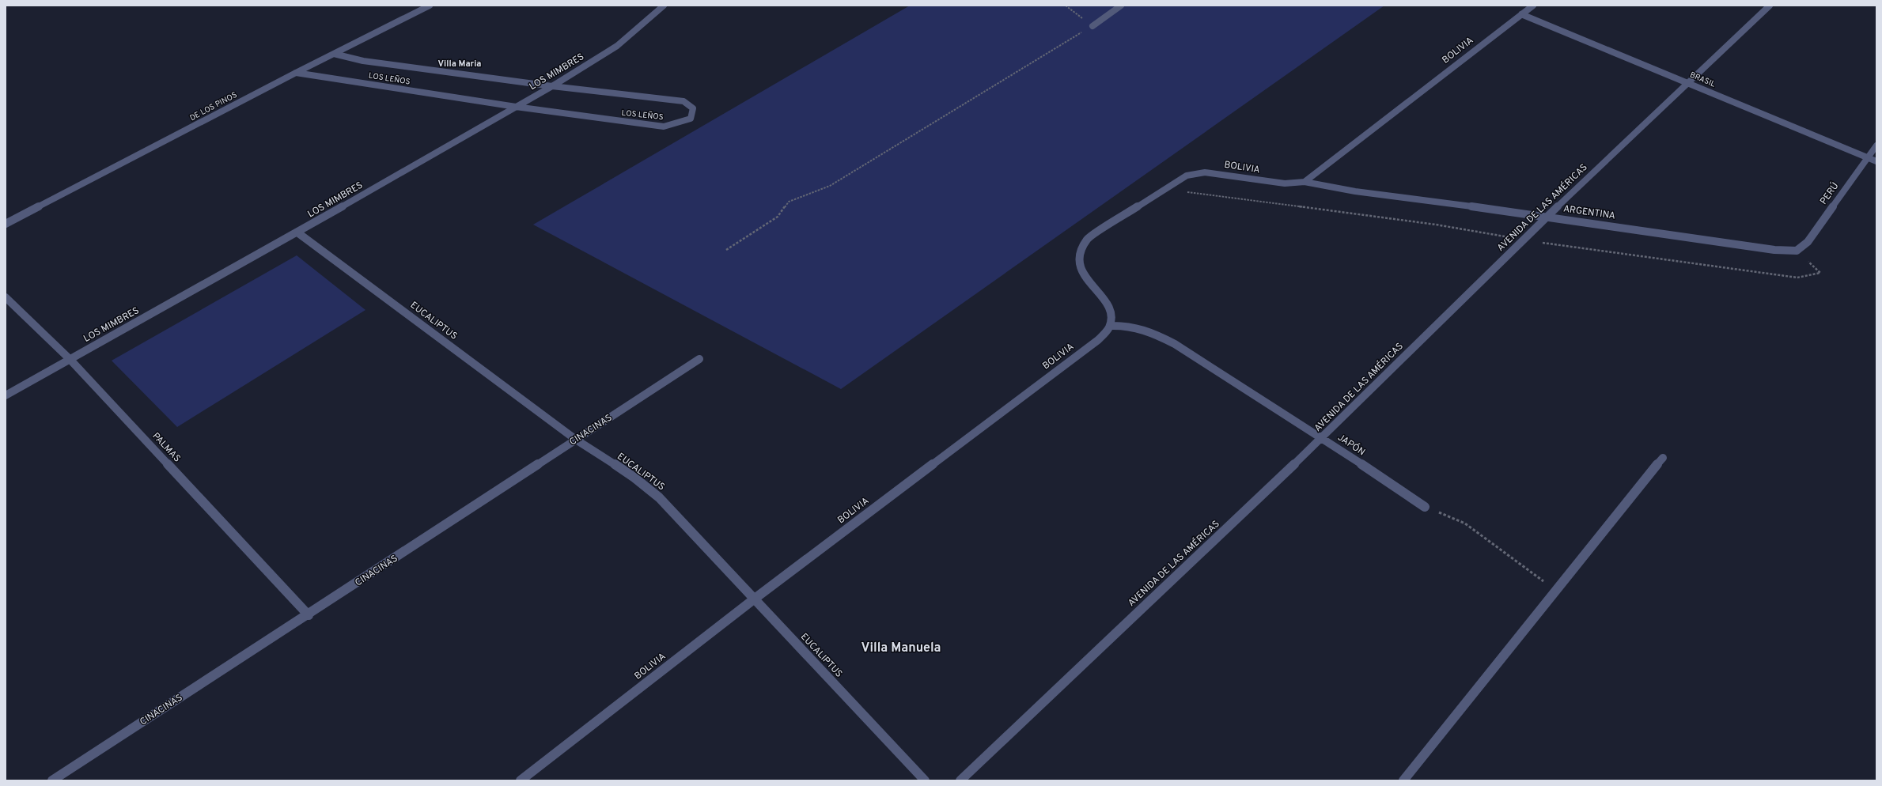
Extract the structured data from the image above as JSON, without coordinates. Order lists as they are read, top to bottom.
{
  "streets": {
    "street": [
      "BOLIVIA",
      "LOS MIMBRES",
      "LOS LEÑOS",
      "BRASIL",
      "DE LOS PINOS",
      "PERÚ",
      "AVENIDA DE LAS AMÉRICAS",
      "ARGENTINA",
      "EUCALIPTUS",
      "CINACINAS",
      "JAPÓN",
      "PALMAS"
    ]
  },
  "crossings": [
    ["BOLIVIA", "BRASIL"],
    ["BOLIVIA", "ARGENTINA"],
    ["BOLIVIA", "EUCALIPTUS"],
    ["BOLIVIA", "JAPÓN"],
    ["LOS MIMBRES", "LOS LEÑOS"],
    ["LOS MIMBRES", "EUCALIPTUS"],
    ["LOS MIMBRES", "PALMAS"],
    ["LOS LEÑOS", "DE LOS PINOS"],
    ["BRASIL", "PERÚ"],
    ["BRASIL", "AVENIDA DE LAS AMÉRICAS"],
    ["PERÚ", "ARGENTINA"],
    ["AVENIDA DE LAS AMÉRICAS", "ARGENTINA"],
    ["AVENIDA DE LAS AMÉRICAS", "JAPÓN"],
    ["EUCALIPTUS", "CINACINAS"],
    ["CINACINAS", "PALMAS"]
  ],
  "districts": ["Villa Maria", "Villa Manuela"]
}
